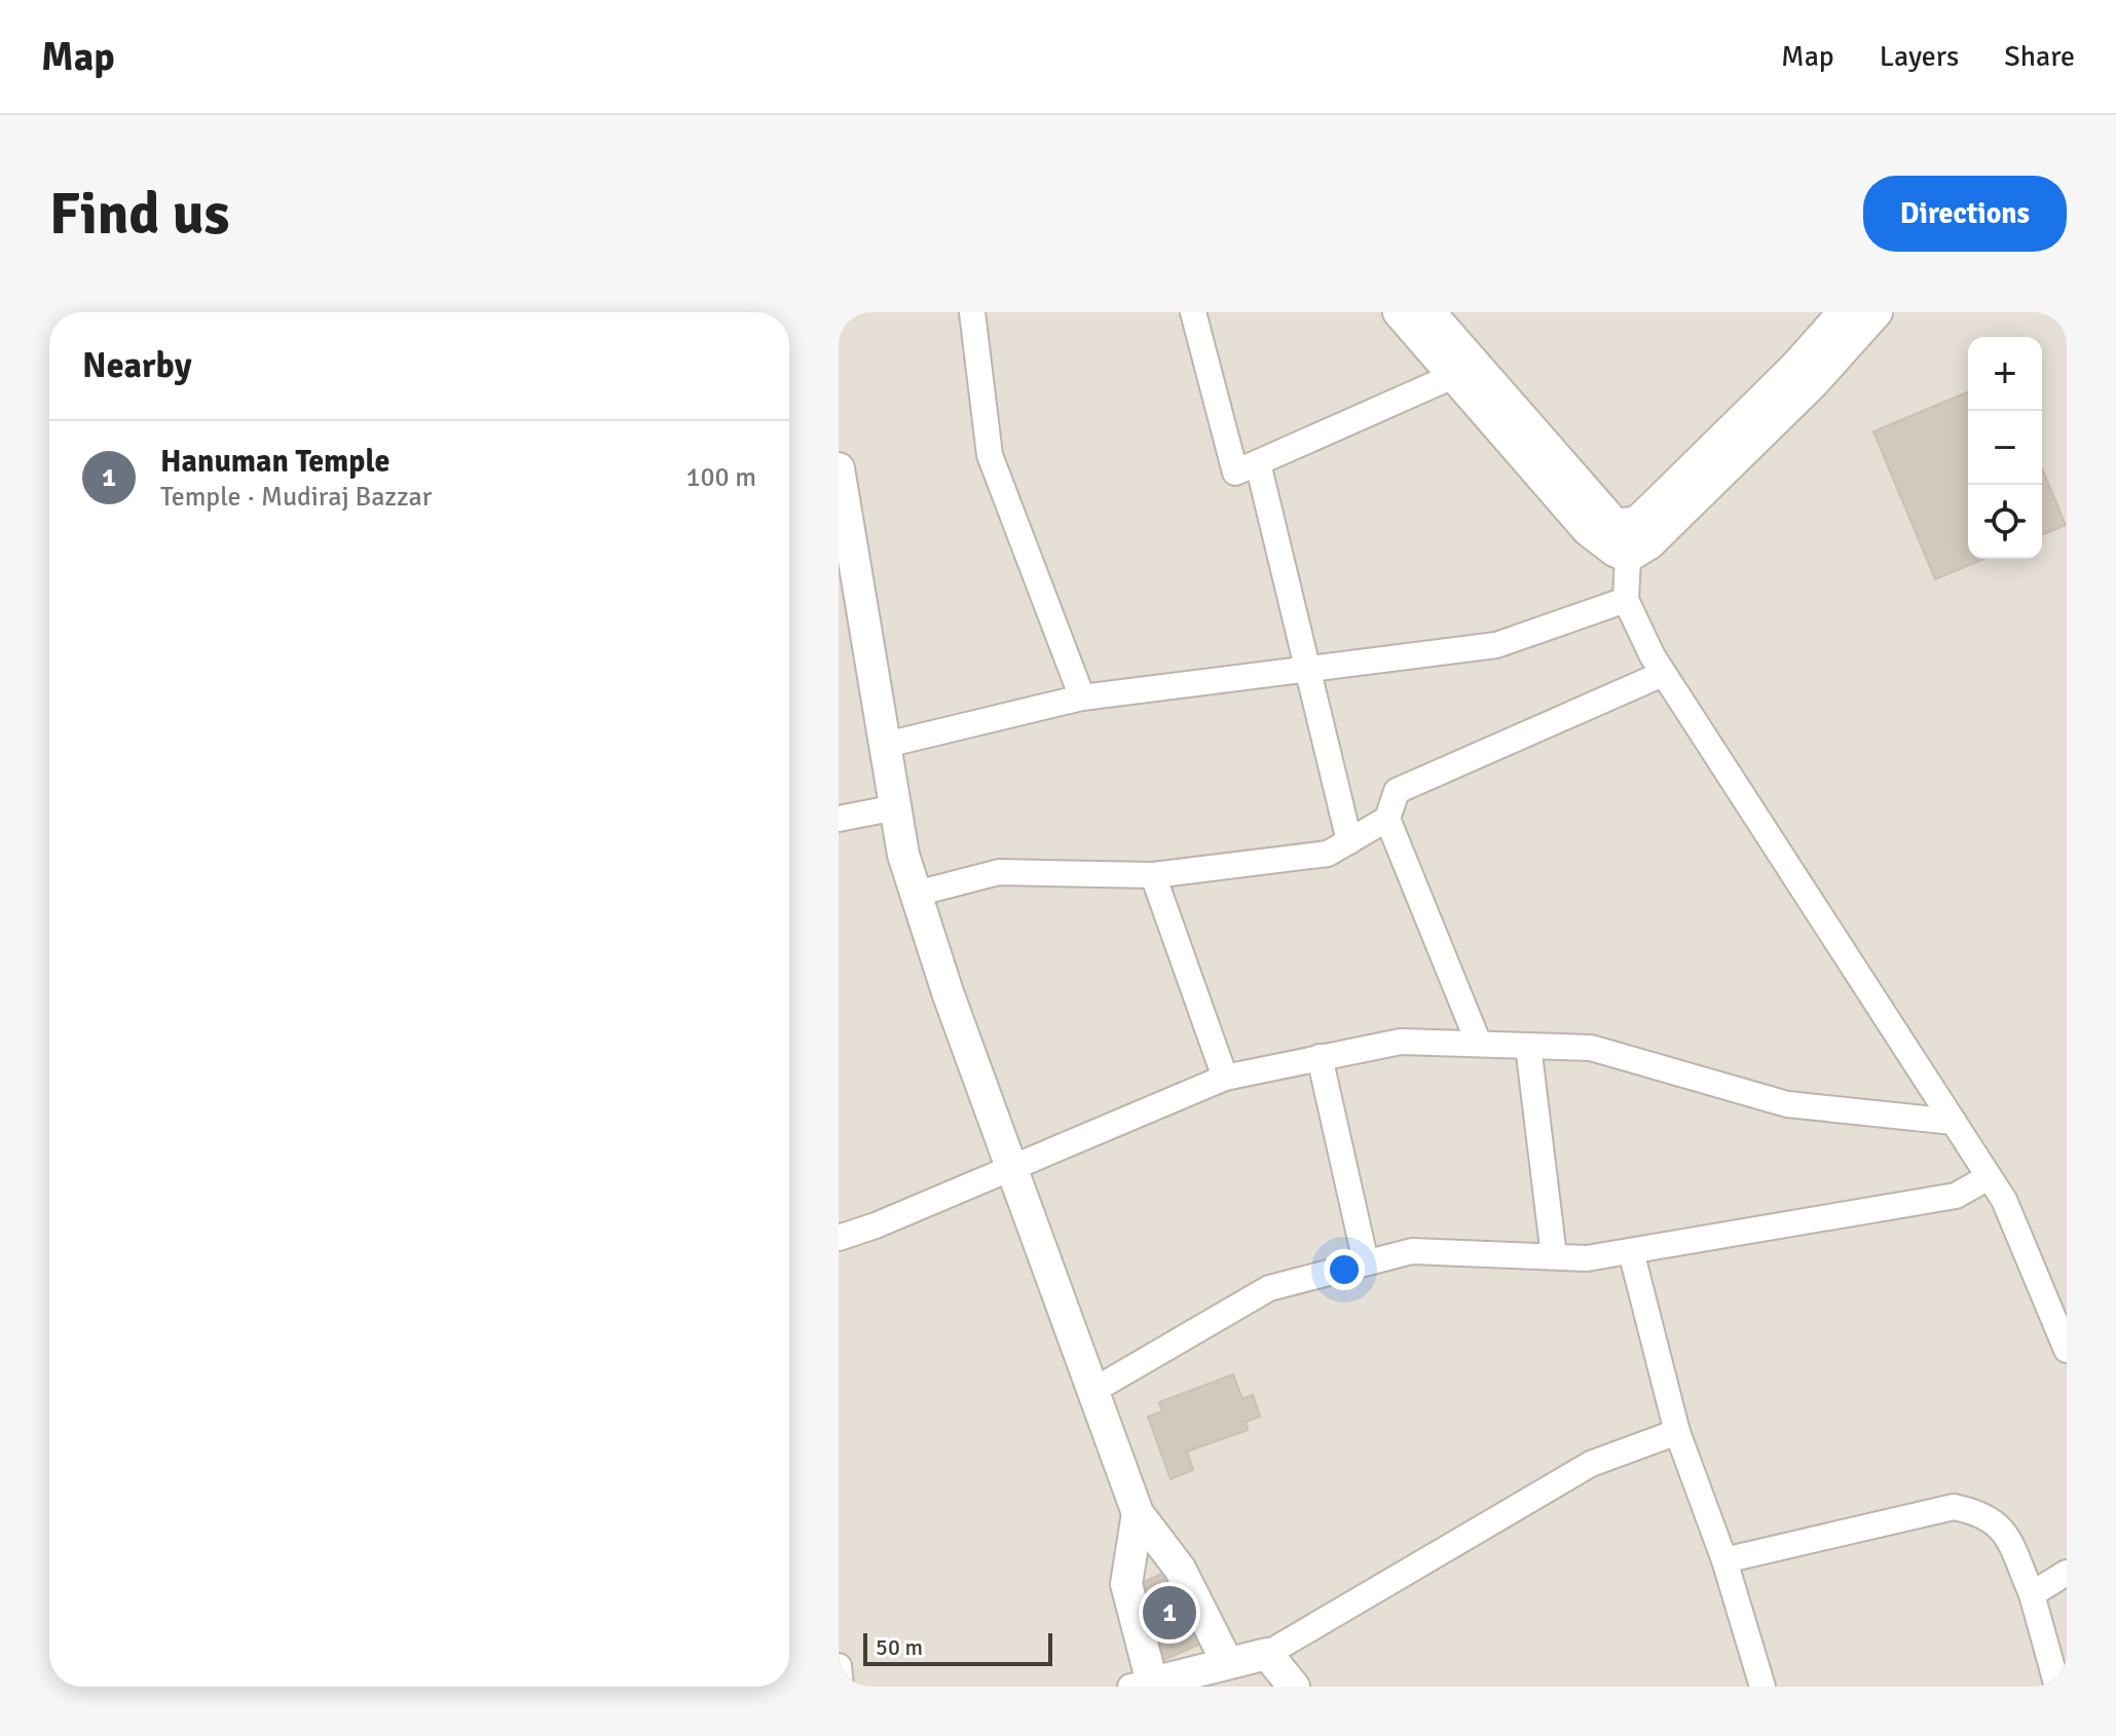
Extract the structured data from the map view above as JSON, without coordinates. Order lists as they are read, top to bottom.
{
  "scale_bar": "50 m",
  "page": {
    "header": "Map",
    "nav": ["Map", "Layers", "Share"],
    "buttons": "Directions",
    "title": "Find us",
    "heading": "Nearby",
    "map_buttons": ["+", "−"],
    "list": [
      {
        "mark": "1",
        "name": "Hanuman Temple",
        "note": "Temple · Mudiraj Bazzar",
        "value": "100 m"
      }
    ],
    "pins": "1",
    "scale": "50 m"
  }
}
